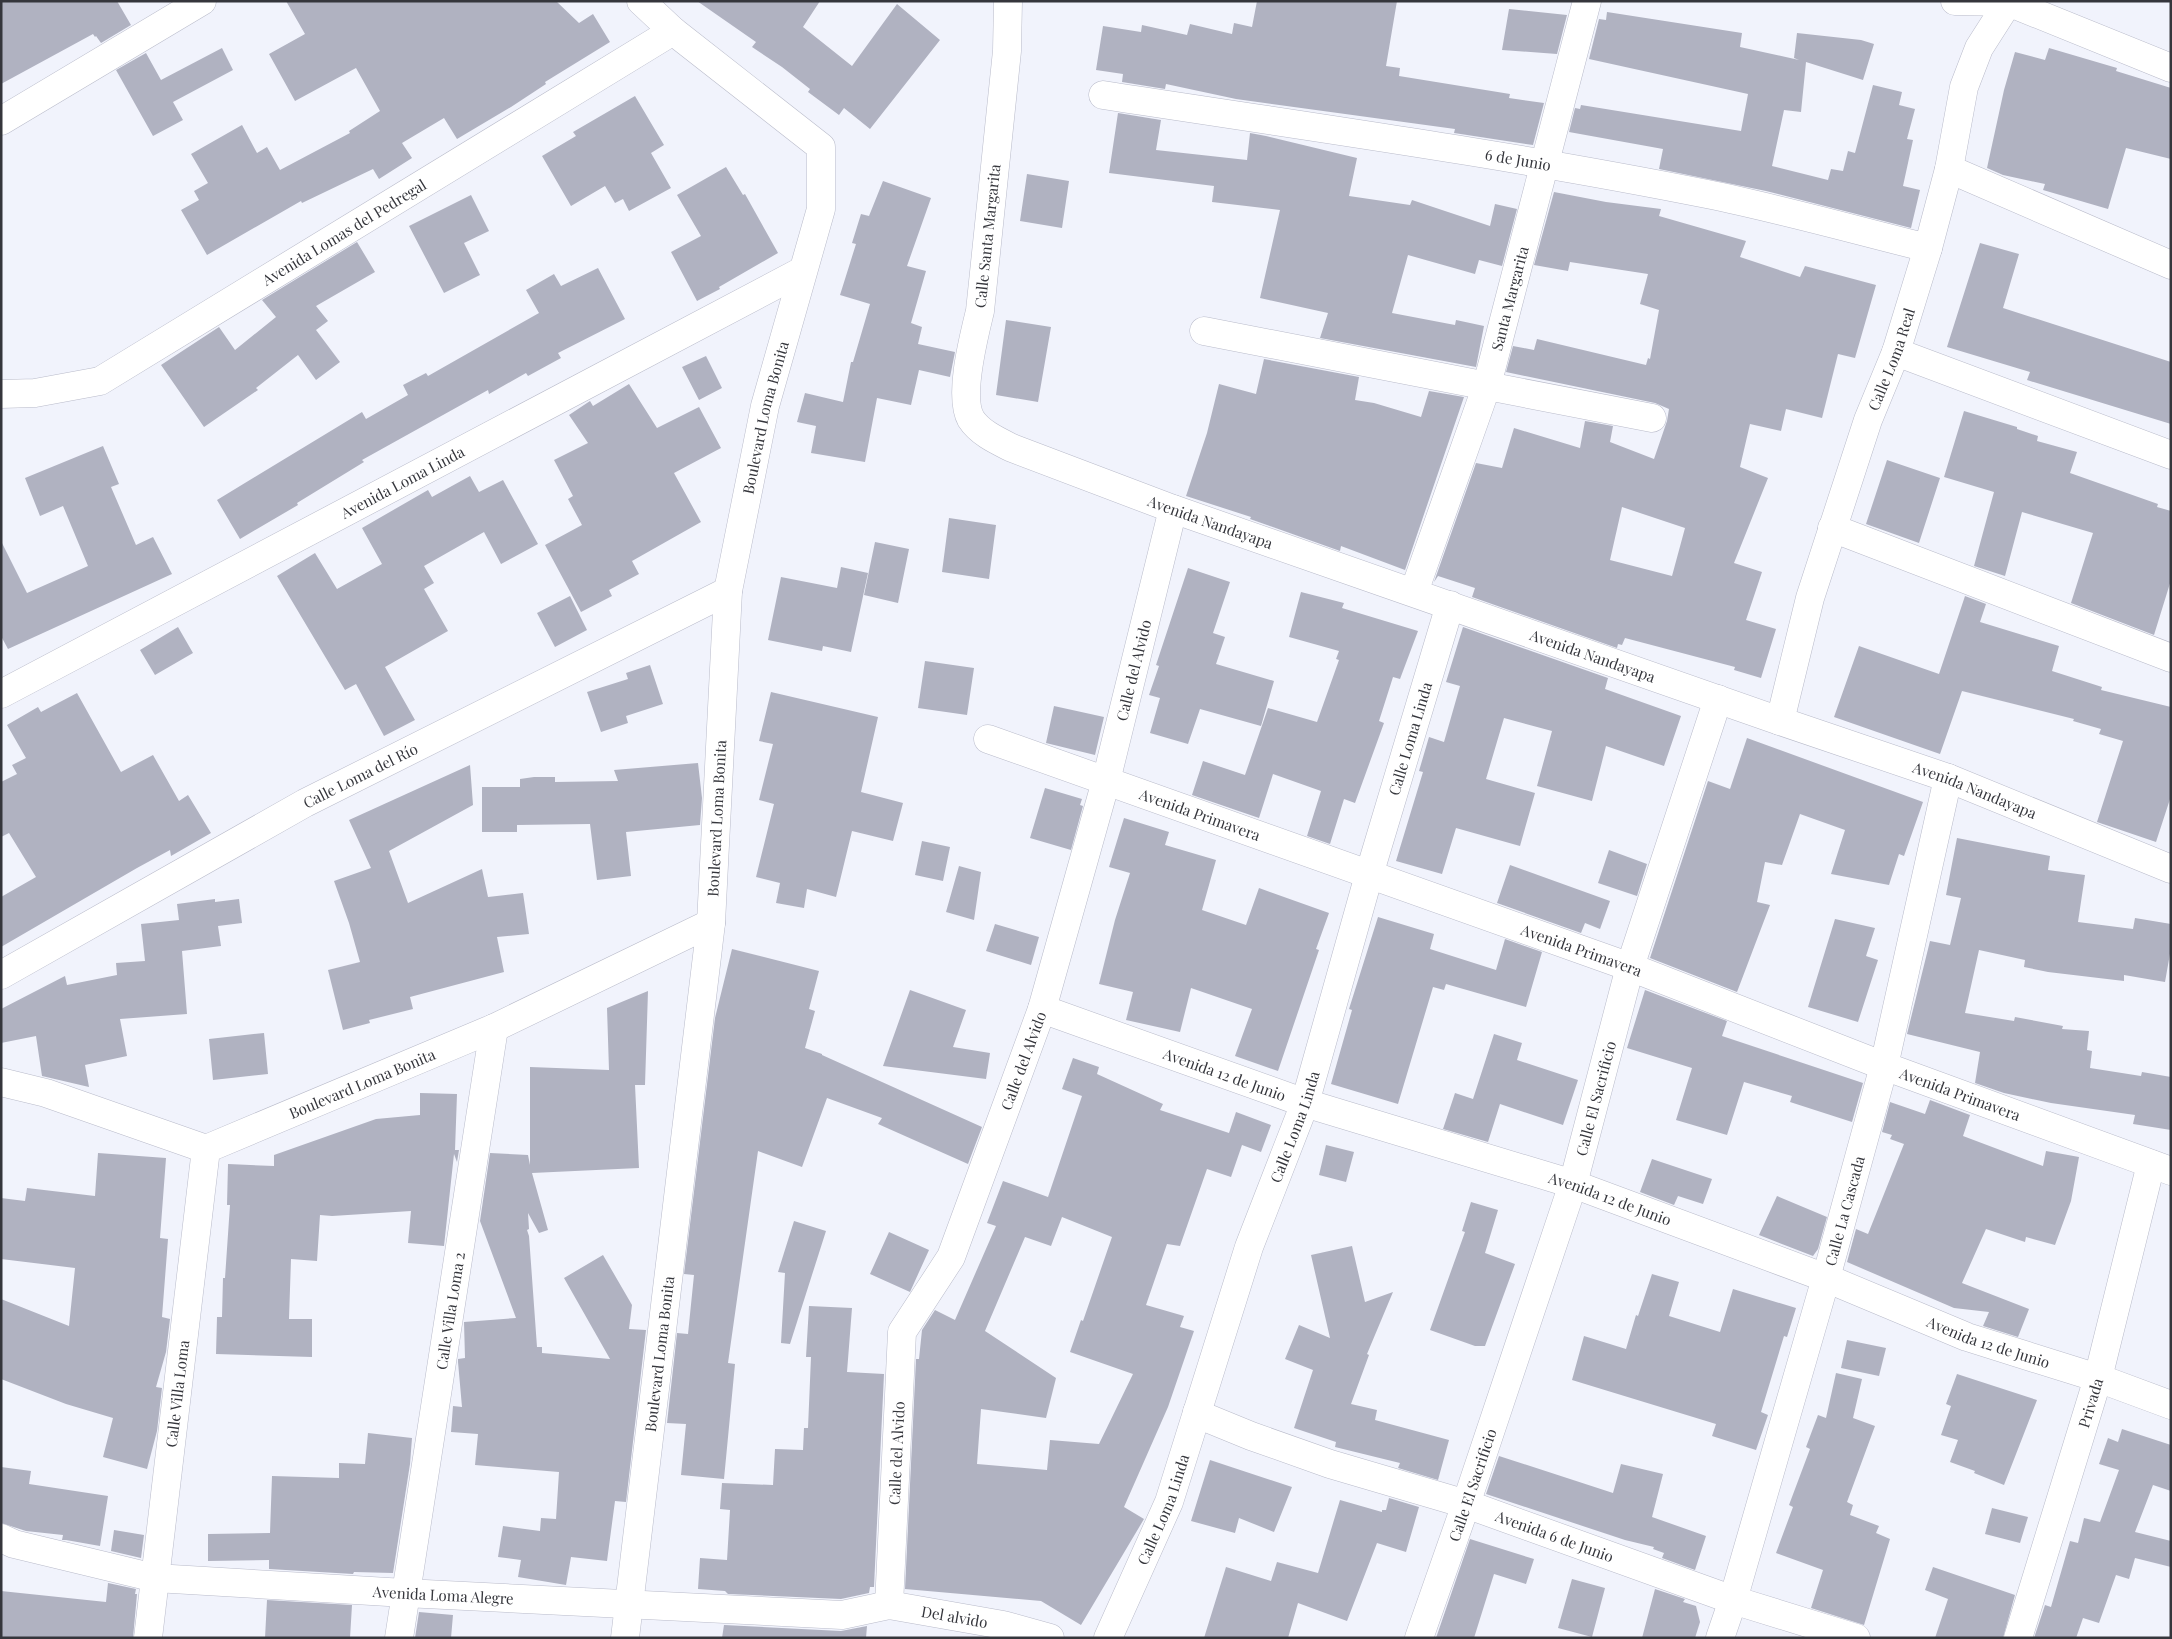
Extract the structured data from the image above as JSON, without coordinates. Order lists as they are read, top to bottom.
{
  "streets": {
    "street": [
      "6 de Junio",
      "Avenida Lomas del Pedregal",
      "Calle Santa Margarita",
      "Santa Margarita",
      "Calle Loma Real",
      "Boulevard Loma Bonita",
      "Avenida Loma Linda",
      "Avenida Nandayapa",
      "Calle del Alvido",
      "Calle Loma Linda",
      "Calle Loma del Río",
      "Avenida Primavera",
      "Avenida 12 de Junio",
      "Calle El Sacrificio",
      "Calle La Cascada",
      "Calle Villa Loma 2",
      "Calle Villa Loma",
      "Privada",
      "Avenida 6 de Junio",
      "Avenida Loma Alegre",
      "Del alvido"
    ]
  },
  "crossings": [
    ["6 de Junio", "Santa Margarita"],
    ["6 de Junio", "Calle Loma Real"],
    ["Avenida Lomas del Pedregal", "Boulevard Loma Bonita"],
    ["Calle Santa Margarita", "Avenida Nandayapa"],
    ["Santa Margarita", "Avenida Nandayapa"],
    ["Calle Loma Real", "Avenida Nandayapa"],
    ["Boulevard Loma Bonita", "Avenida Loma Linda"],
    ["Boulevard Loma Bonita", "Calle Loma del Río"],
    ["Boulevard Loma Bonita", "Calle Villa Loma 2"],
    ["Boulevard Loma Bonita", "Calle Villa Loma"],
    ["Boulevard Loma Bonita", "Avenida Loma Alegre"],
    ["Avenida Nandayapa", "Calle del Alvido"],
    ["Avenida Nandayapa", "Calle Loma Linda"],
    ["Avenida Nandayapa", "Calle El Sacrificio"],
    ["Avenida Nandayapa", "Calle La Cascada"],
    ["Calle del Alvido", "Avenida Primavera"],
    ["Calle del Alvido", "Avenida 12 de Junio"],
    ["Calle del Alvido", "Avenida Loma Alegre"],
    ["Calle del Alvido", "Del alvido"],
    ["Calle Loma Linda", "Avenida Primavera"],
    ["Calle Loma Linda", "Avenida 12 de Junio"],
    ["Calle Loma Linda", "Avenida 6 de Junio"],
    ["Avenida Primavera", "Calle El Sacrificio"],
    ["Avenida Primavera", "Calle La Cascada"],
    ["Avenida Primavera", "Privada"],
    ["Avenida 12 de Junio", "Calle El Sacrificio"],
    ["Avenida 12 de Junio", "Calle La Cascada"],
    ["Avenida 12 de Junio", "Privada"],
    ["Calle El Sacrificio", "Avenida 6 de Junio"],
    ["Calle La Cascada", "Avenida 6 de Junio"],
    ["Calle Villa Loma 2", "Avenida Loma Alegre"],
    ["Calle Villa Loma", "Avenida Loma Alegre"],
    ["Avenida Loma Alegre", "Del alvido"]
  ]
}
